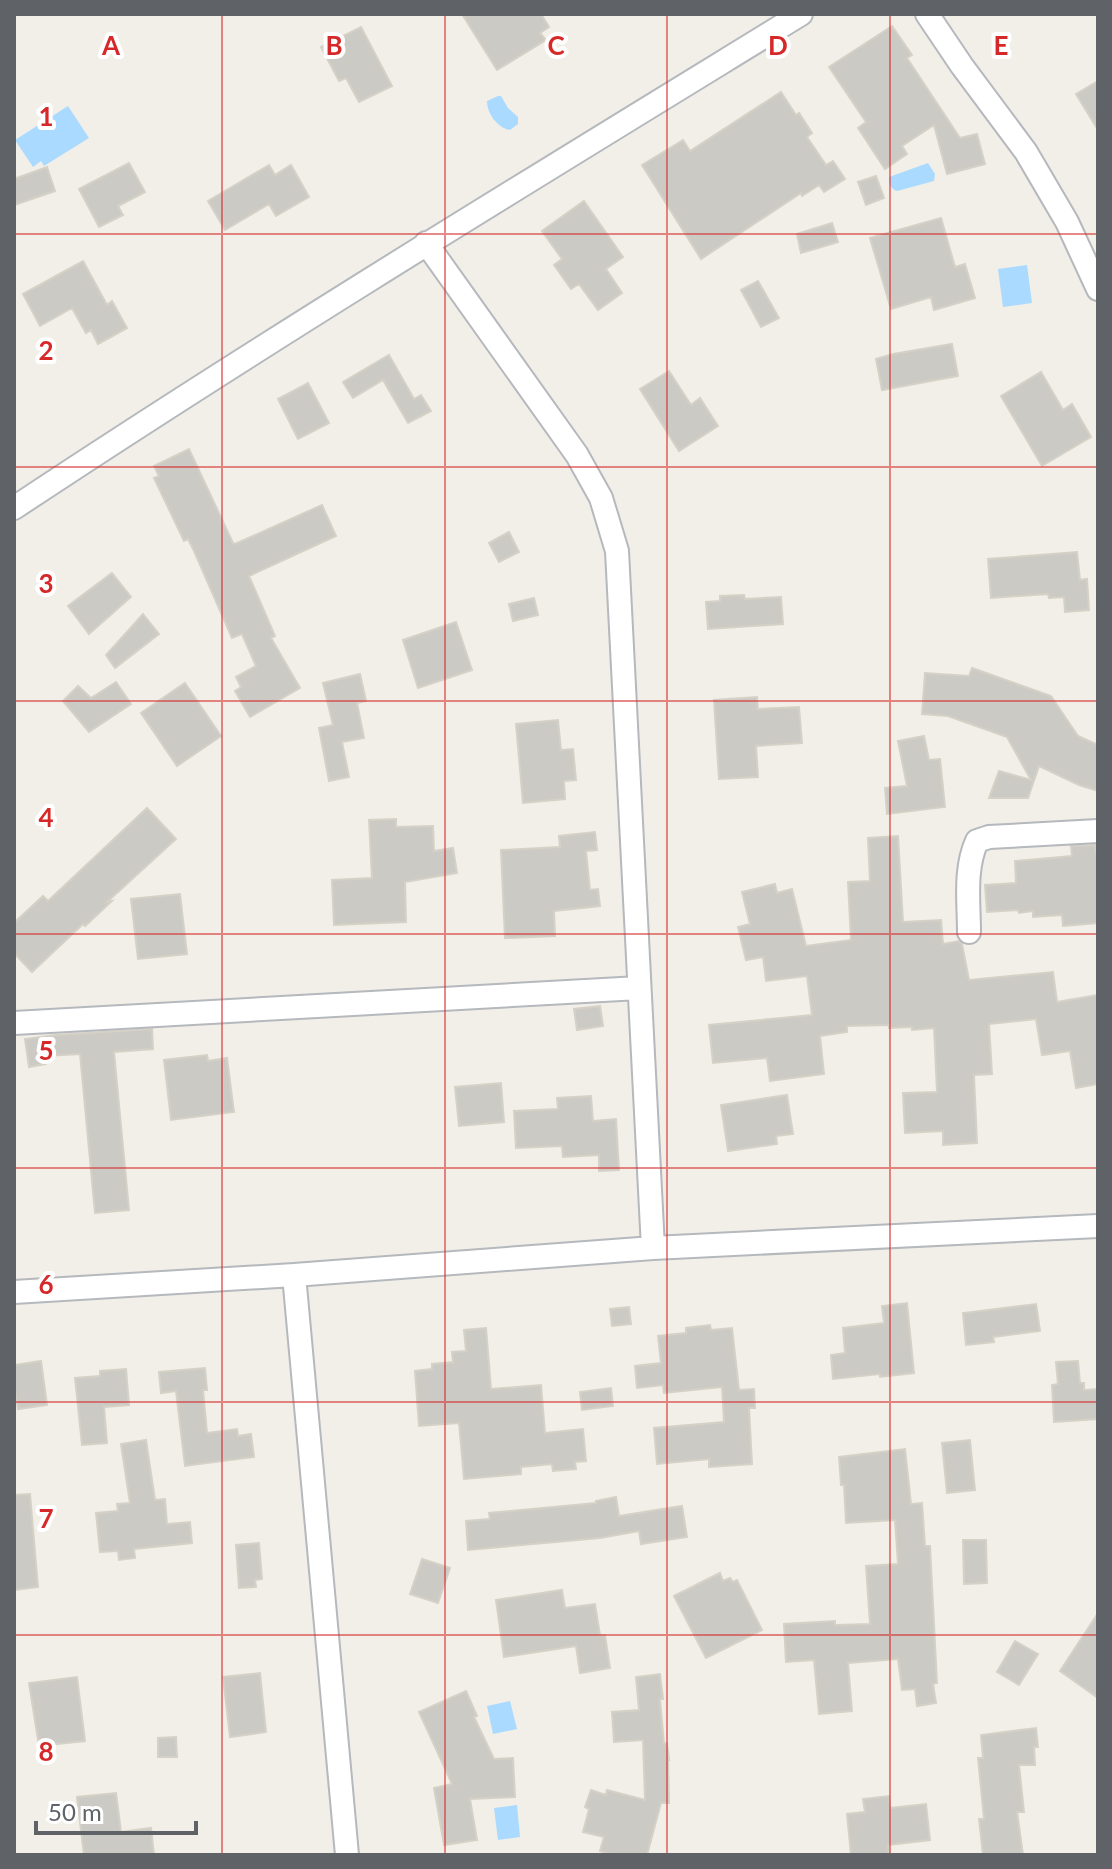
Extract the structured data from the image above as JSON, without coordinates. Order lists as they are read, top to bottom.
{
  "scale_bar": "50 m",
  "grid": {
    "columns": [
      "A",
      "B",
      "C",
      "D",
      "E"
    ],
    "rows": [
      "1",
      "2",
      "3",
      "4",
      "5",
      "6",
      "7",
      "8"
    ]
  }
}
